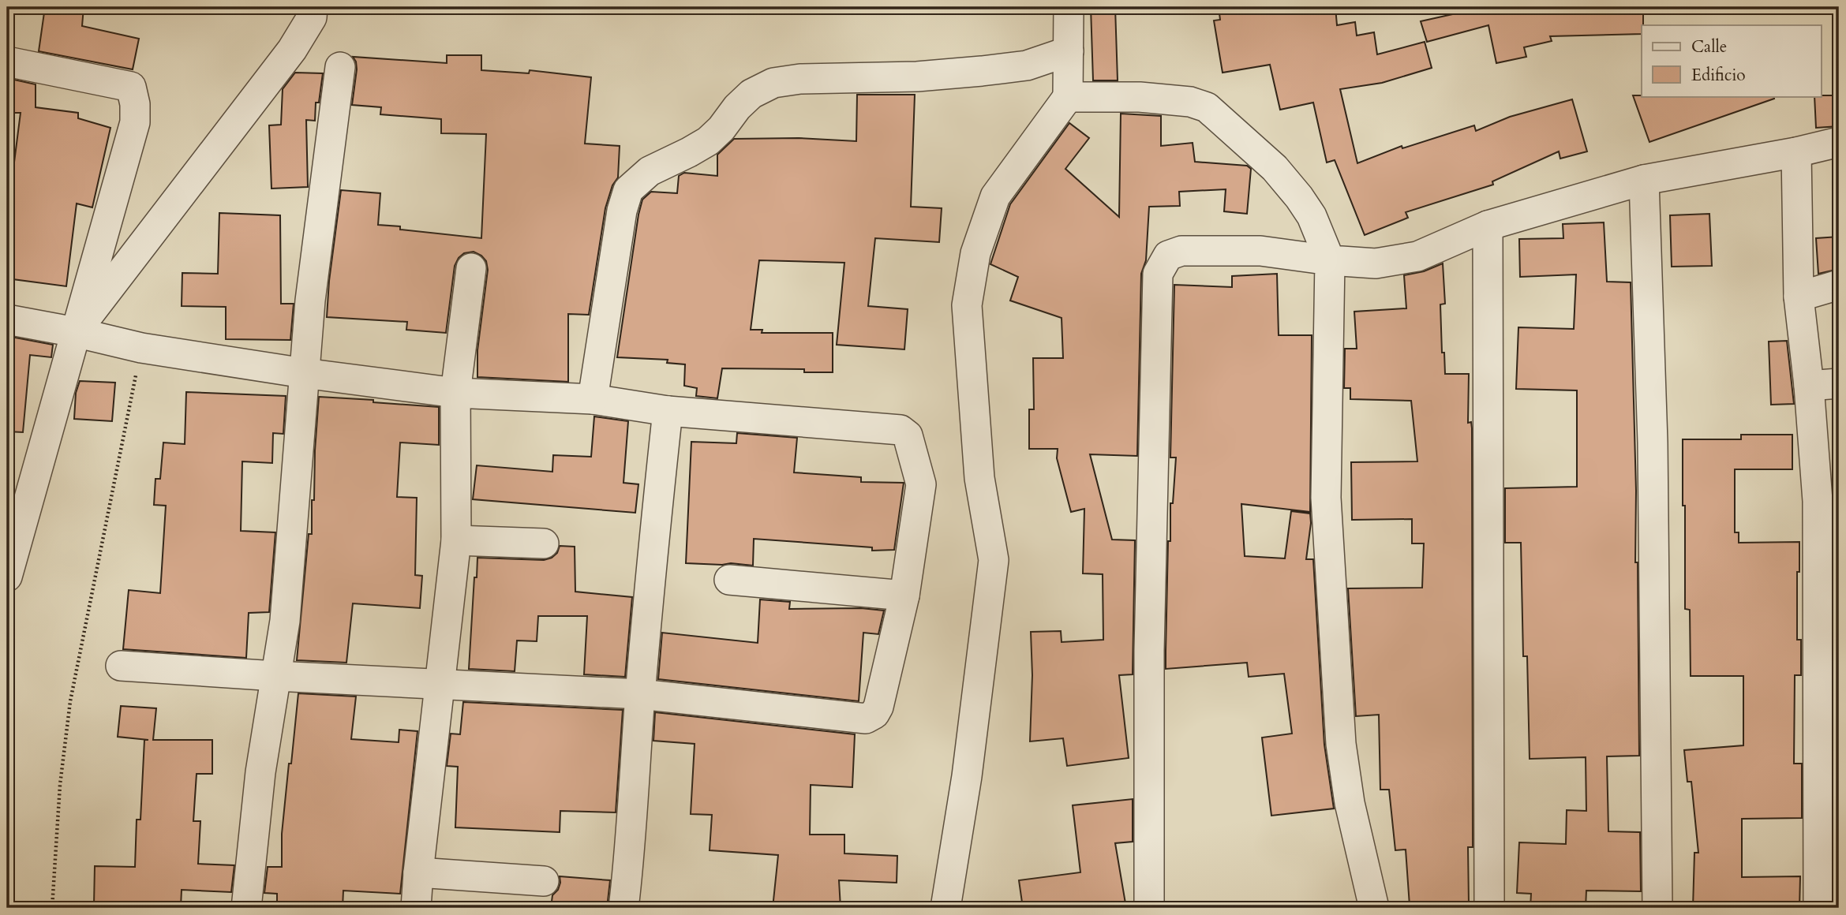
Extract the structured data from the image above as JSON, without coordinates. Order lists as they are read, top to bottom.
{
  "legend": ["Calle", "Edificio"]
}
